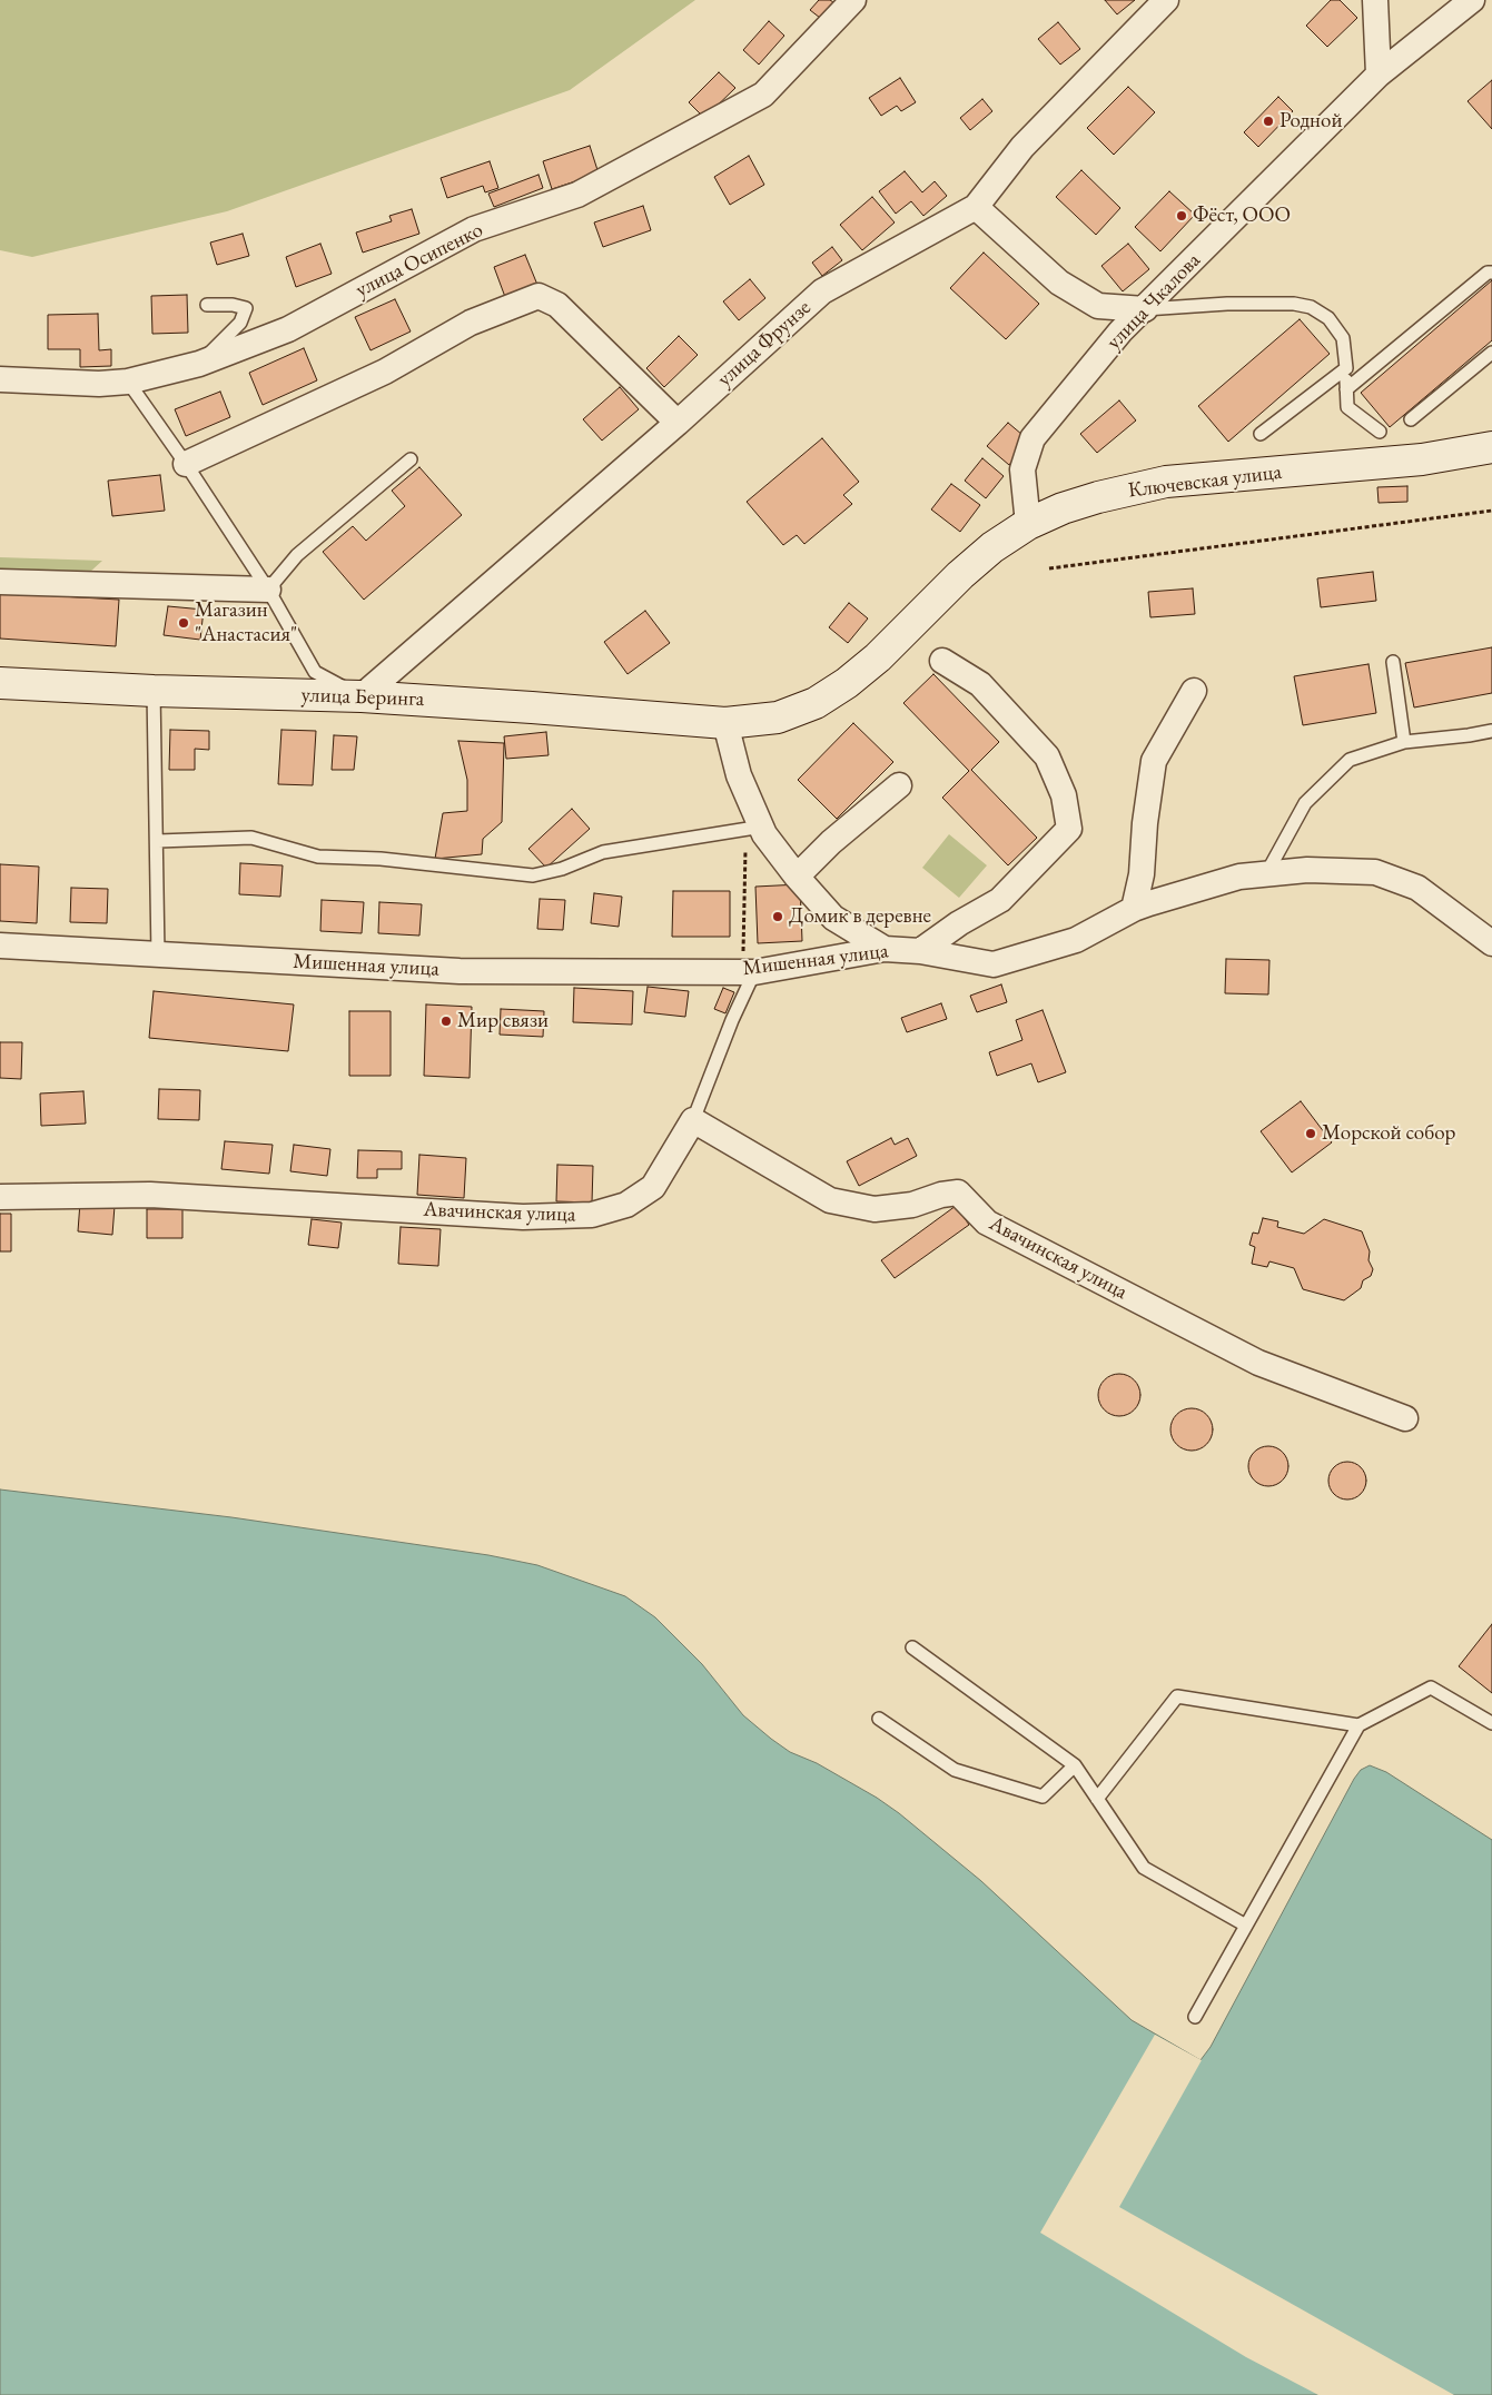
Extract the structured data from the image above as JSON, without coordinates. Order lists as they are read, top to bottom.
{
  "streets": {
    "main road": ["Ключевская улица", "улица Беринга"],
    "street": [
      "улица Осипенко",
      "улица Чкалова",
      "улица Фрунзе",
      "Мишенная улица",
      "Авачинская улица"
    ]
  },
  "crossings": [
    ["улица Чкалова", "Ключевская улица"],
    ["улица Фрунзе", "улица Беринга"],
    ["Ключевская улица", "улица Беринга"]
  ],
  "places": [
    "Родной",
    "Фёст, ООО",
    "Магазин \"Анастасия\"",
    "Домик в деревне",
    "Мир связи",
    "Морской собор"
  ]
}
